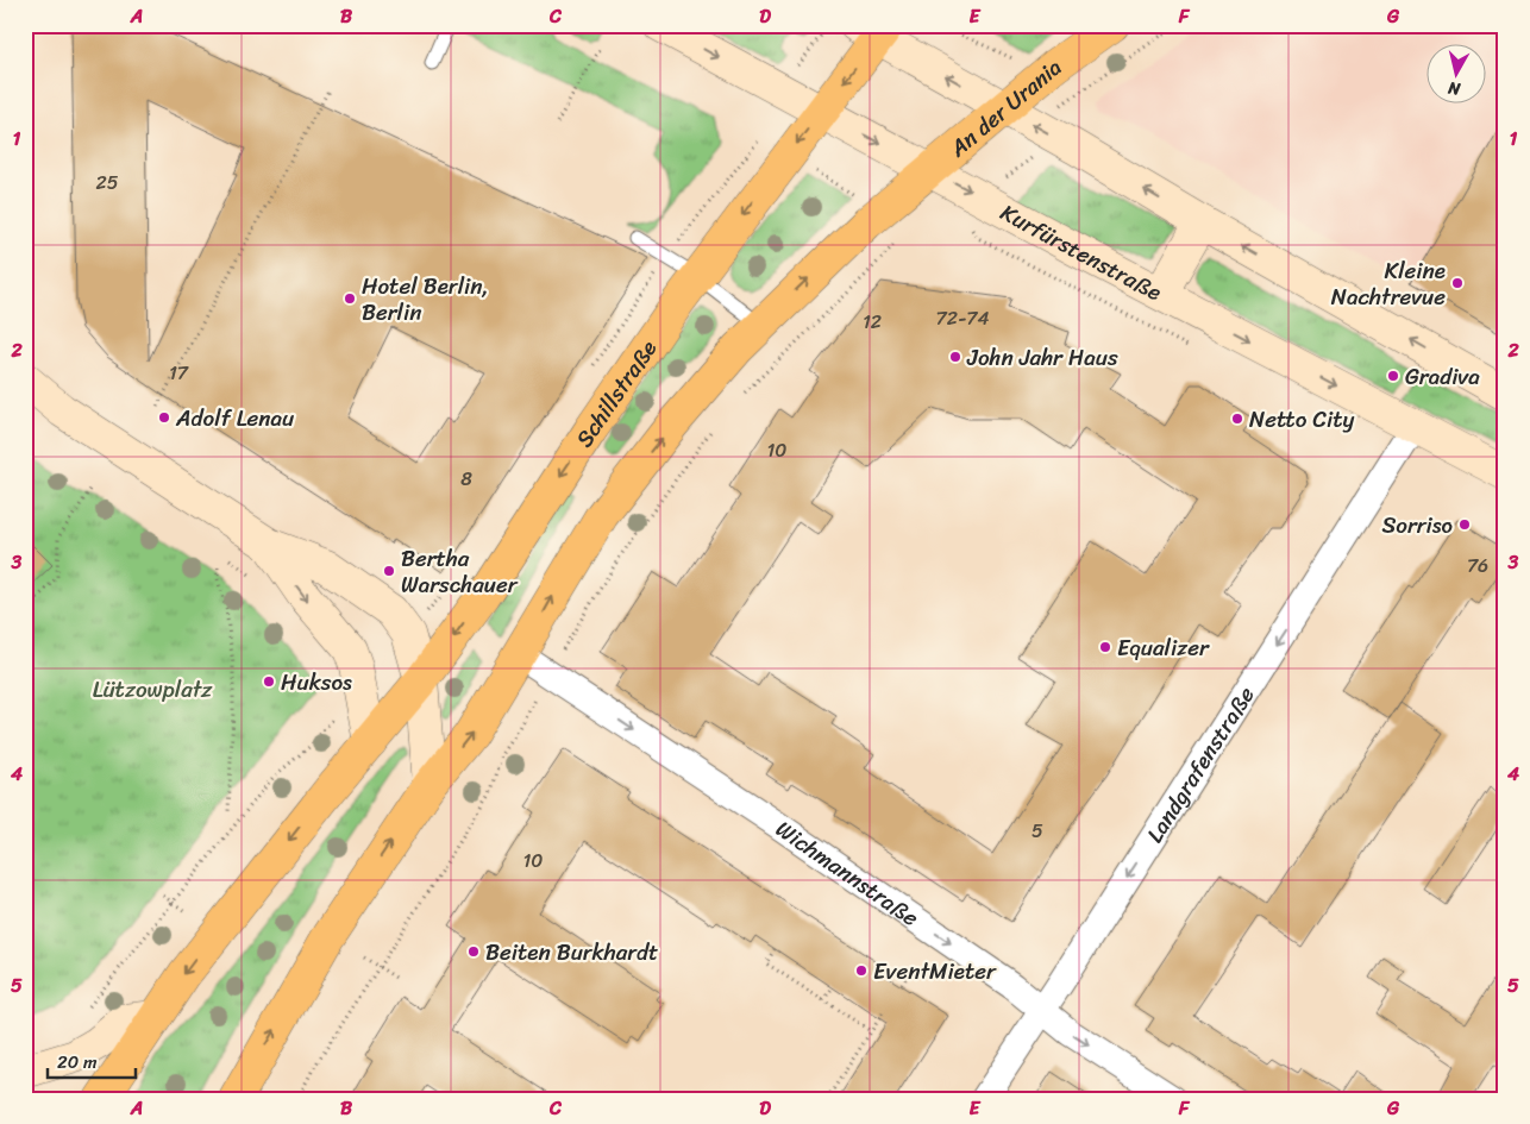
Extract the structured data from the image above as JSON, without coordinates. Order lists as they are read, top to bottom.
{
  "streets": {
    "main road": ["An der Urania", "Kurfürstenstraße", "Schillstraße"],
    "street": ["Landgrafenstraße", "Wichmannstraße"]
  },
  "crossings": [
    ["An der Urania", "Kurfürstenstraße"],
    ["Kurfürstenstraße", "Schillstraße"],
    ["Kurfürstenstraße", "Landgrafenstraße"],
    ["Landgrafenstraße", "Wichmannstraße"]
  ],
  "one_way": ["Landgrafenstraße", "Wichmannstraße"],
  "parks": ["Lützowplatz"],
  "places": [
    "Kleine Nachtrevue",
    "Hotel Berlin, Berlin",
    "John Jahr Haus",
    "Gradiva",
    "Adolf Lenau",
    "Netto City",
    "Sorriso",
    "Bertha Warschauer",
    "Equalizer",
    "Huksos",
    "Beiten Burkhardt",
    "EventMieter"
  ],
  "house_numbers": [
    "25",
    "72-74",
    "12",
    "17",
    "10",
    "8",
    "76",
    "5",
    "10"
  ],
  "scale_bar": "20 m",
  "north": "bottom",
  "grid": {
    "columns": [
      "A",
      "B",
      "C",
      "D",
      "E",
      "F",
      "G"
    ],
    "rows": [
      "1",
      "2",
      "3",
      "4",
      "5"
    ]
  }
}
